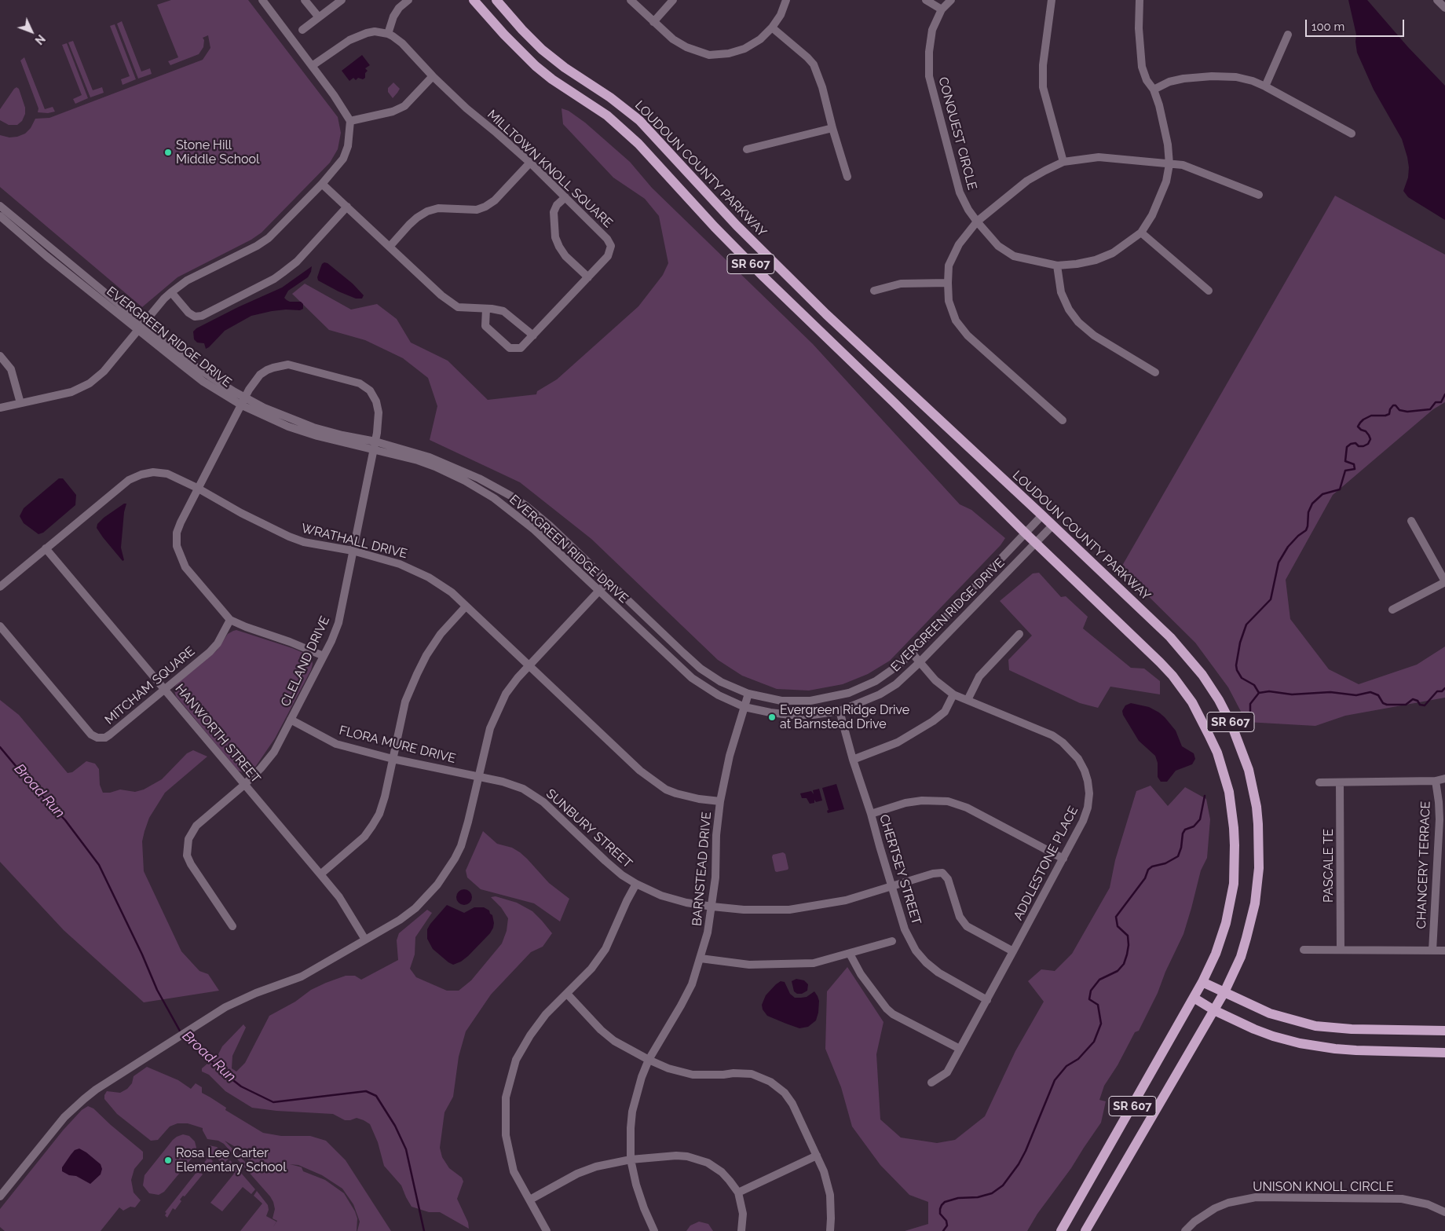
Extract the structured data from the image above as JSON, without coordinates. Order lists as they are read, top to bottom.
{
  "streets": {
    "main road": ["LOUDOUN COUNTY PARKWAY", "SR 607"],
    "street": [
      "CONQUEST CIRCLE",
      "MILLTOWN KNOLL SQUARE",
      "EVERGREEN RIDGE DRIVE",
      "WRATHALL DRIVE",
      "CLELAND DRIVE",
      "MITCHAM SQUARE",
      "HANWORTH STREET",
      "FLORA MURE DRIVE",
      "SUNBURY STREET",
      "ADDLESTONE PLACE",
      "CHANCERY TERRACE",
      "PASCALE TE",
      "BARNSTEAD DRIVE",
      "CHERTSEY STREET",
      "UNISON KNOLL CIRCLE"
    ]
  },
  "crossings": [
    ["LOUDOUN COUNTY PARKWAY", "EVERGREEN RIDGE DRIVE"],
    ["SR 607", "EVERGREEN RIDGE DRIVE"],
    ["EVERGREEN RIDGE DRIVE", "CLELAND DRIVE"],
    ["EVERGREEN RIDGE DRIVE", "ADDLESTONE PLACE"],
    ["EVERGREEN RIDGE DRIVE", "BARNSTEAD DRIVE"],
    ["EVERGREEN RIDGE DRIVE", "CHERTSEY STREET"],
    ["WRATHALL DRIVE", "CLELAND DRIVE"],
    ["WRATHALL DRIVE", "BARNSTEAD DRIVE"],
    ["CLELAND DRIVE", "MITCHAM SQUARE"],
    ["CLELAND DRIVE", "HANWORTH STREET"],
    ["CLELAND DRIVE", "FLORA MURE DRIVE"],
    ["MITCHAM SQUARE", "HANWORTH STREET"],
    ["FLORA MURE DRIVE", "SUNBURY STREET"],
    ["SUNBURY STREET", "ADDLESTONE PLACE"],
    ["SUNBURY STREET", "BARNSTEAD DRIVE"],
    ["SUNBURY STREET", "CHERTSEY STREET"],
    ["ADDLESTONE PLACE", "CHERTSEY STREET"]
  ],
  "water": ["Broad Run"],
  "places": ["Stone Hill Middle School", "Evergreen Ridge Drive at Barnstead Drive", "Rosa Lee Carter Elementary School"],
  "scale_bar": "100 m",
  "north": "bottom right"
}
